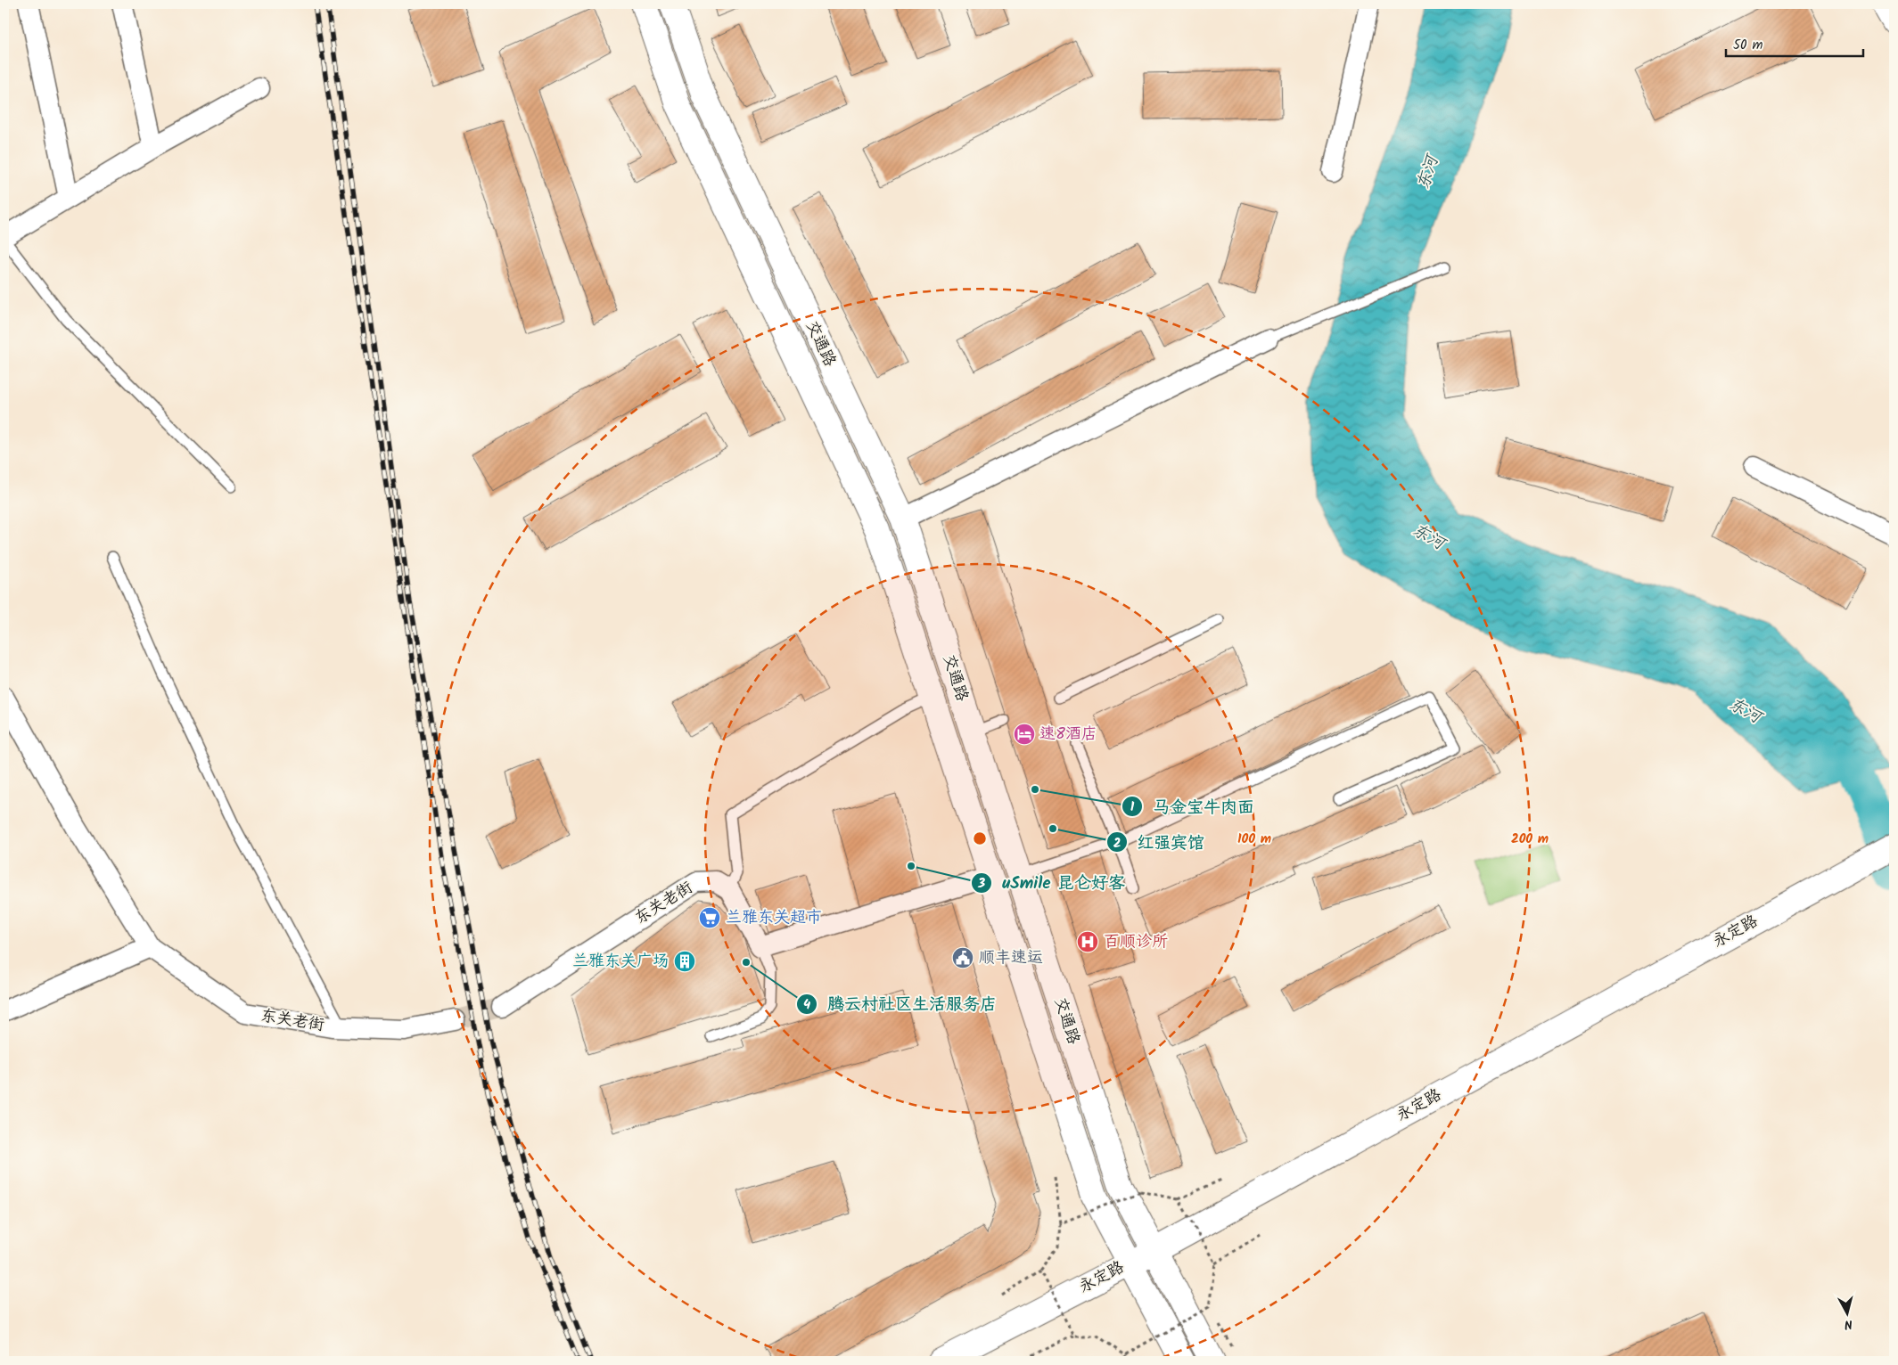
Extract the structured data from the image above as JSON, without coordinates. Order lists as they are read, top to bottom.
{
  "streets": {
    "main road": ["交通路", "永定路"],
    "street": ["东关老街"]
  },
  "crossings": [
    ["交通路", "永定路"]
  ],
  "water": ["东河"],
  "places": {
    "hotel": ["速8酒店"],
    "other": [
      "马金宝牛肉面",
      "红强宾馆",
      "uSmile 昆仑好客",
      "腾云村社区生活服务店"
    ],
    "supermarket": ["兰雅东关超市"],
    "hospital": ["百顺诊所"],
    "public building": ["顺丰速运"],
    "building": ["兰雅东关广场"]
  },
  "scale_bar": "50 m",
  "north": "bottom",
  "rings": ["100 m", "200 m"]
}
